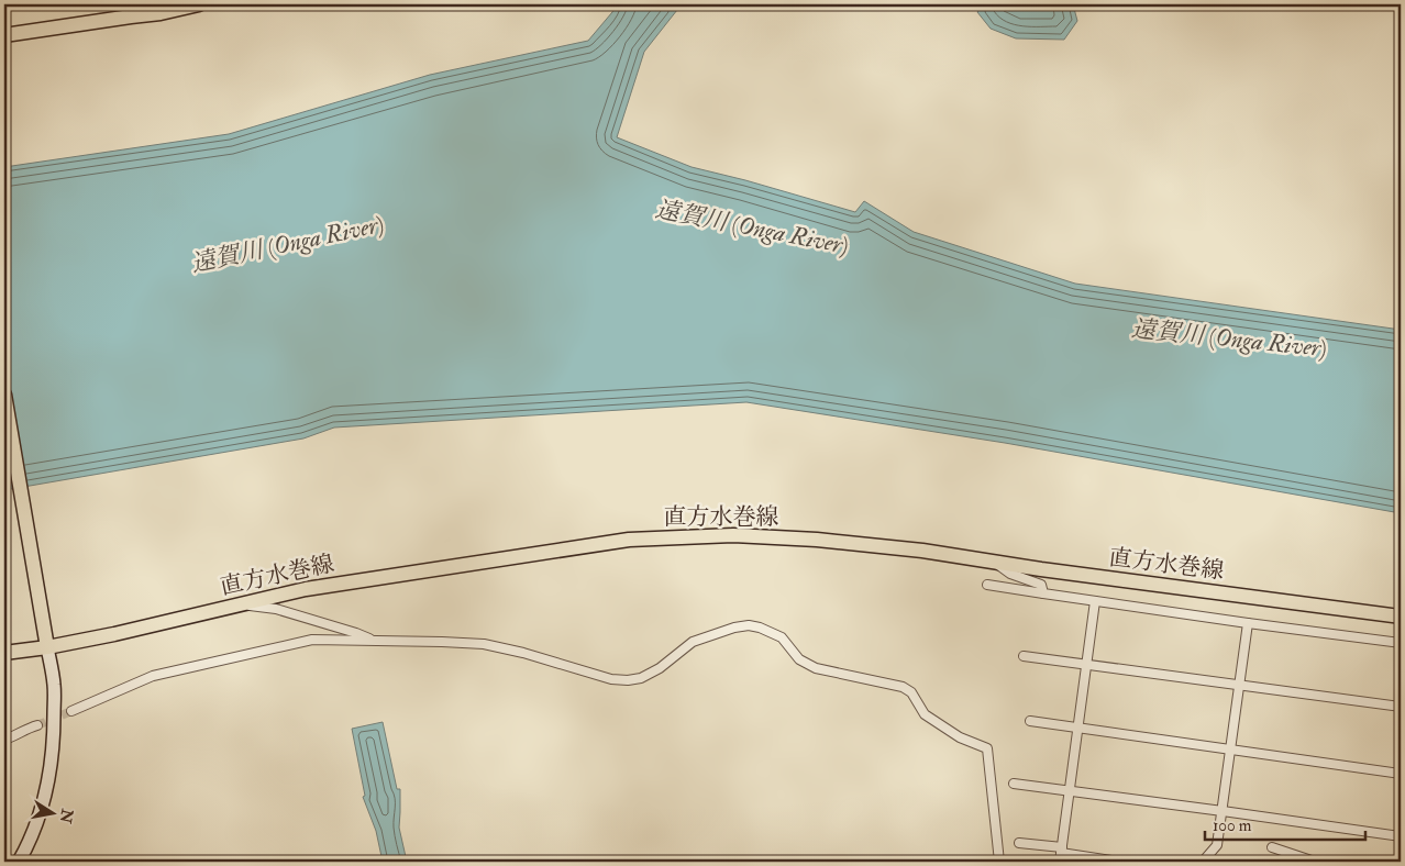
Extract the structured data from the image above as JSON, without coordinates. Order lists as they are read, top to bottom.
{
  "streets": {
    "main road": ["直方水巻線"]
  },
  "water": ["遠賀川 (Onga River)"],
  "scale_bar": "100 m",
  "north": "right"
}
